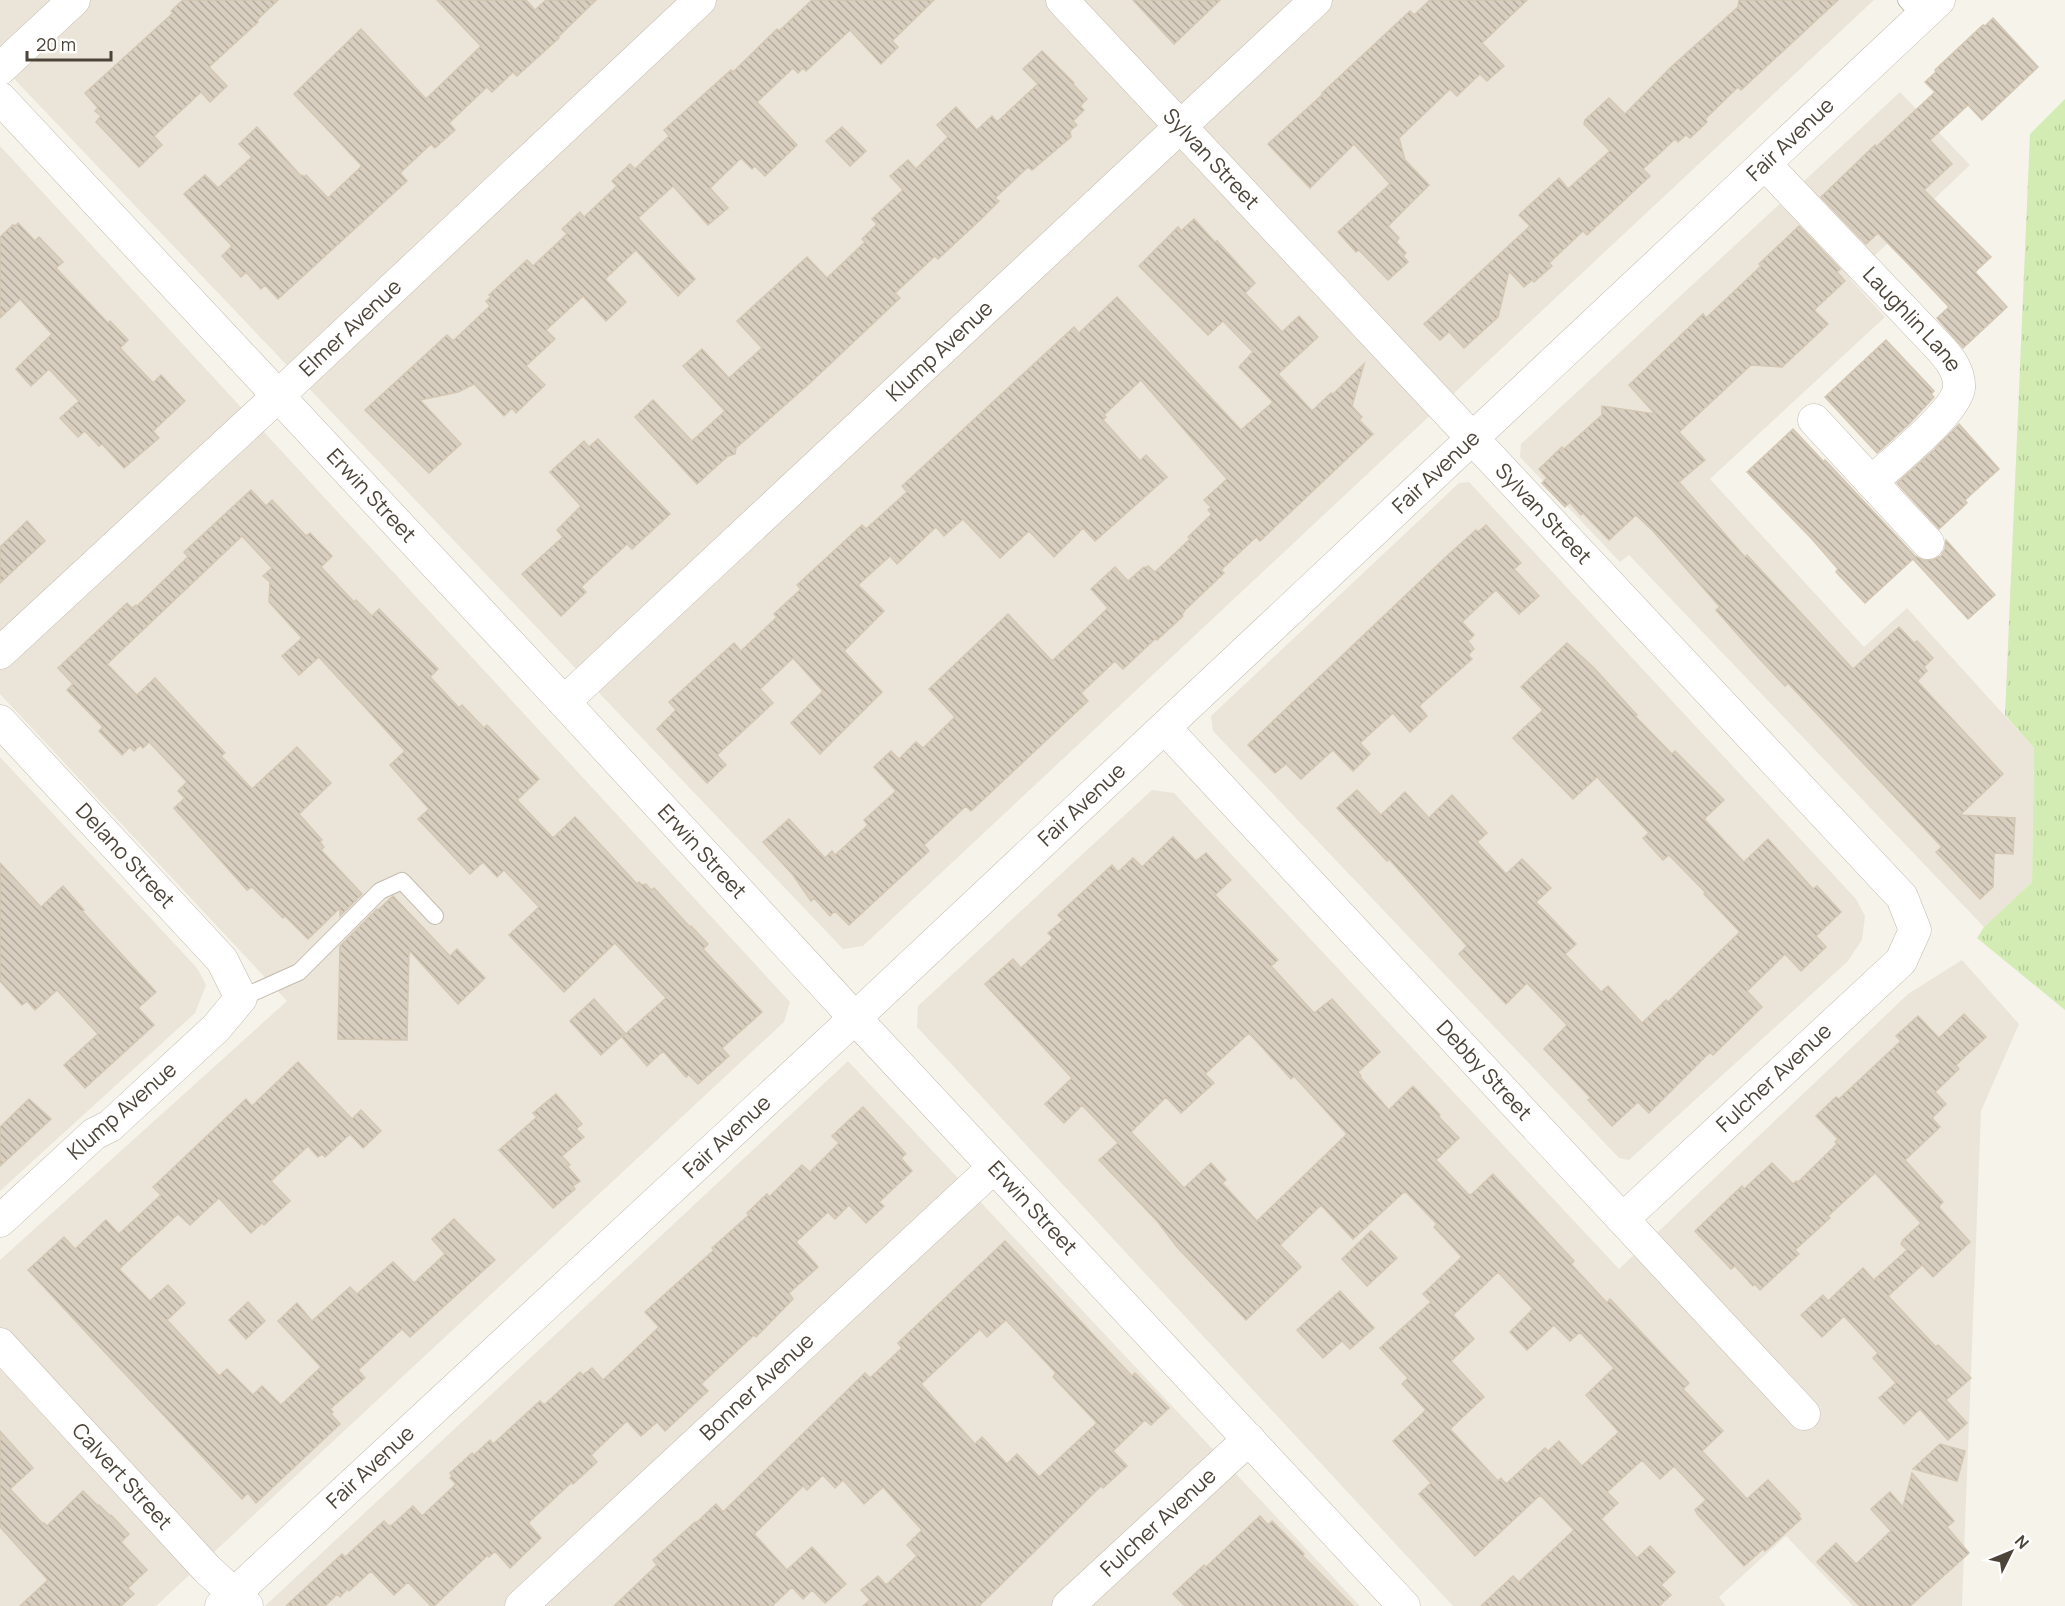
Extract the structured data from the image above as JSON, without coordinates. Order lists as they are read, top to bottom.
{
  "streets": {
    "street": [
      "Fair Avenue",
      "Sylvan Street",
      "Laughlin Lane",
      "Elmer Avenue",
      "Klump Avenue",
      "Erwin Street",
      "Delano Street",
      "Debby Street",
      "Fulcher Avenue",
      "Bonner Avenue",
      "Calvert Street"
    ]
  },
  "crossings": [
    ["Fair Avenue", "Sylvan Street"],
    ["Fair Avenue", "Laughlin Lane"],
    ["Fair Avenue", "Erwin Street"],
    ["Fair Avenue", "Debby Street"],
    ["Fair Avenue", "Calvert Street"],
    ["Sylvan Street", "Klump Avenue"],
    ["Sylvan Street", "Fulcher Avenue"],
    ["Elmer Avenue", "Erwin Street"],
    ["Klump Avenue", "Erwin Street"],
    ["Klump Avenue", "Delano Street"],
    ["Erwin Street", "Fulcher Avenue"],
    ["Erwin Street", "Bonner Avenue"],
    ["Debby Street", "Fulcher Avenue"]
  ],
  "scale_bar": "20 m",
  "north": "top right"
}
